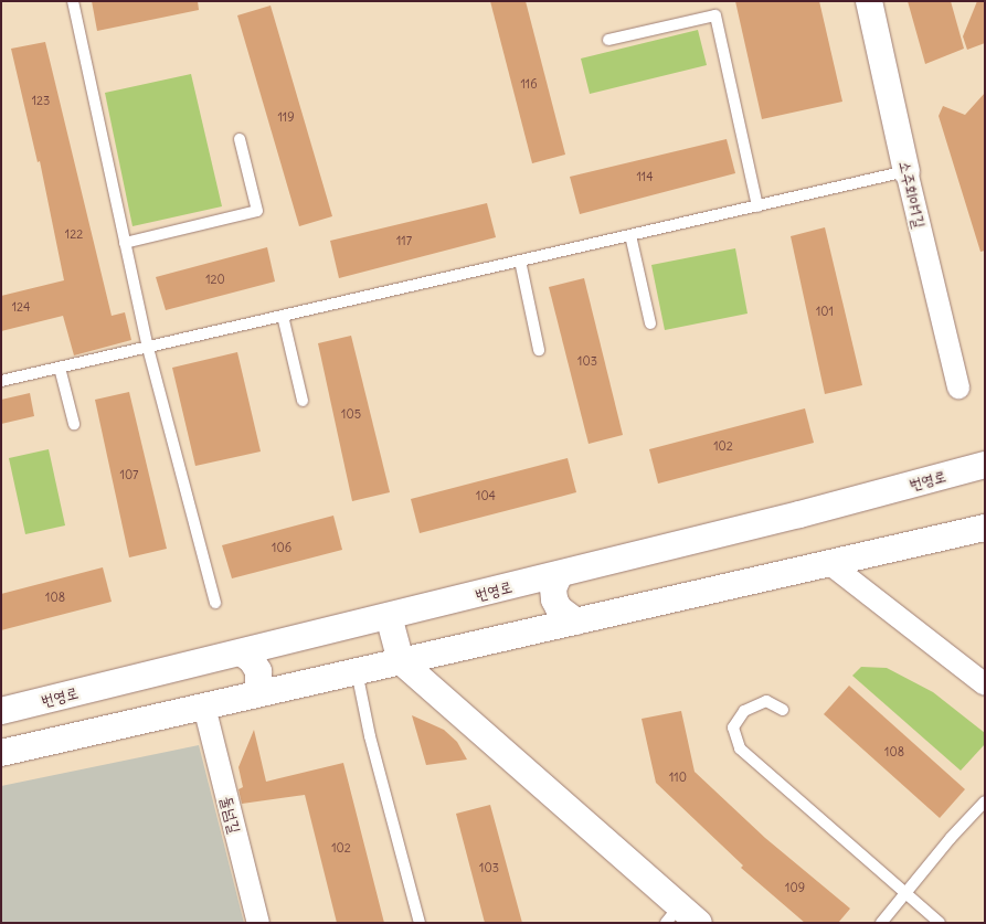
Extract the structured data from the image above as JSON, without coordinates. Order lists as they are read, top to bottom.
{
  "streets": {
    "street": ["소주회야1길", "번영로", "둘넘길"]
  },
  "house_numbers": [
    "116",
    "123",
    "119",
    "114",
    "122",
    "117",
    "120",
    "124",
    "101",
    "103",
    "105",
    "102",
    "107",
    "104",
    "106",
    "108",
    "108",
    "110",
    "102",
    "103",
    "109"
  ]
}
